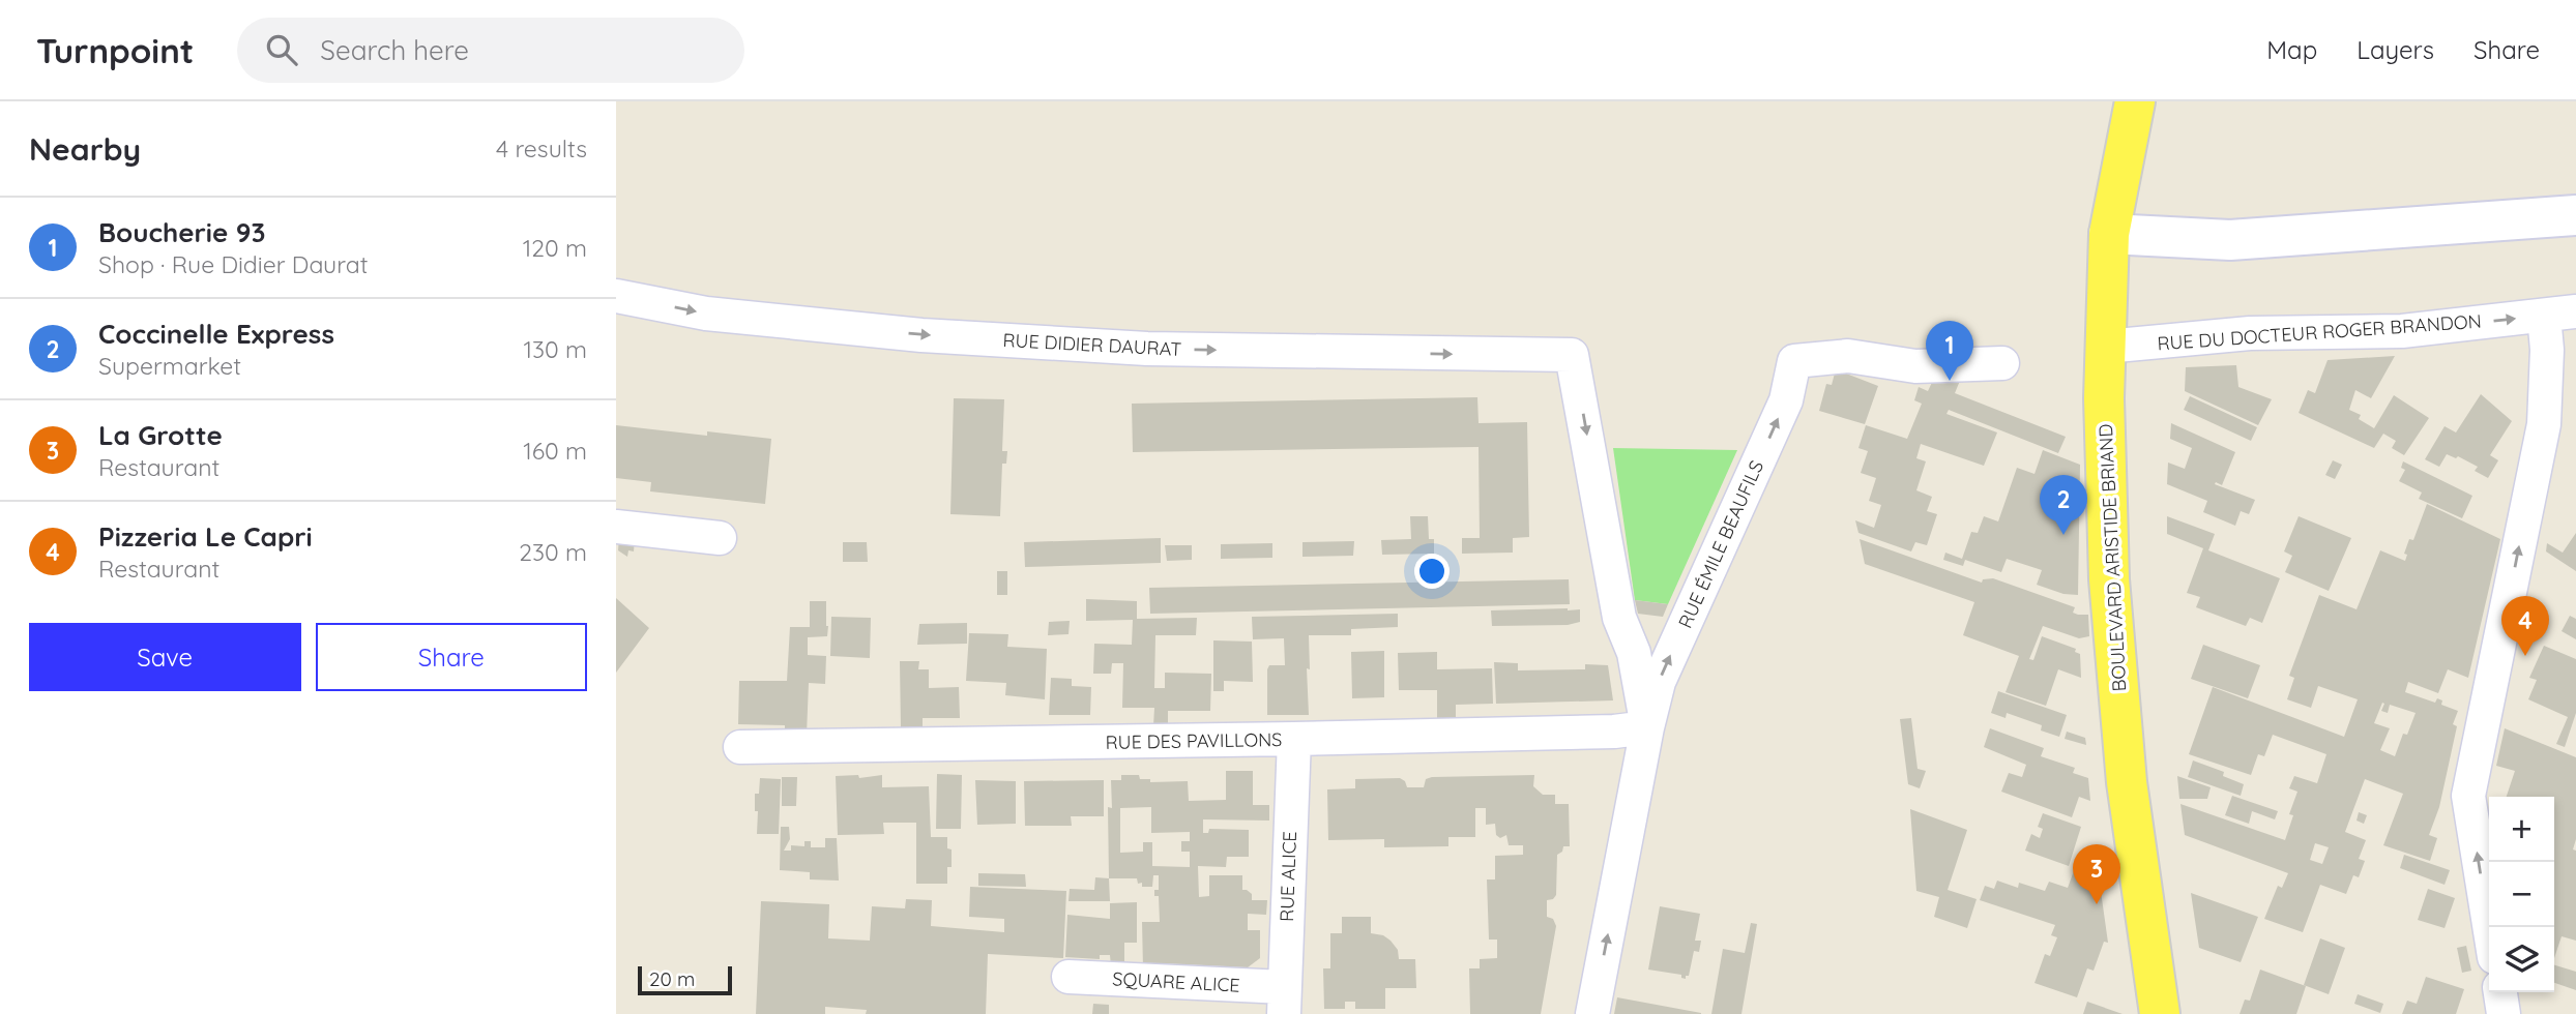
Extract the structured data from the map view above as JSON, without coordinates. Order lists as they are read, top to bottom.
{
  "streets": {
    "main road": ["BOULEVARD ARISTIDE BRIAND"],
    "street": [
      "RUE DU DOCTEUR ROGER BRANDON",
      "RUE DIDIER DAURAT",
      "RUE ÉMILE BEAUFILS",
      "RUE DES PAVILLONS",
      "RUE ALICE",
      "SQUARE ALICE"
    ]
  },
  "crossings": [
    ["RUE DU DOCTEUR ROGER BRANDON", "BOULEVARD ARISTIDE BRIAND"],
    ["RUE DIDIER DAURAT", "RUE ÉMILE BEAUFILS"],
    ["RUE ÉMILE BEAUFILS", "RUE DES PAVILLONS"],
    ["RUE DES PAVILLONS", "RUE ALICE"],
    ["RUE ALICE", "SQUARE ALICE"]
  ],
  "one_way": ["RUE DIDIER DAURAT"],
  "scale_bar": "20 m",
  "page": {
    "header": "Turnpoint",
    "search": "Search here",
    "nav": ["Map", "Layers", "Share"],
    "heading": ["Nearby", "4 results"],
    "list": [
      {
        "mark": "1",
        "name": "Boucherie 93",
        "note": "Shop · Rue Didier Daurat",
        "value": "120 m"
      },
      {
        "mark": "2",
        "name": "Coccinelle Express",
        "note": "Supermarket",
        "value": "130 m"
      },
      {
        "mark": "3",
        "name": "La Grotte",
        "note": "Restaurant",
        "value": "160 m"
      },
      {
        "mark": "4",
        "name": "Pizzeria Le Capri",
        "note": "Restaurant",
        "value": "230 m"
      }
    ],
    "pins": [
      "1",
      "2",
      "4",
      "3"
    ],
    "buttons": ["Save", "Share"],
    "map_buttons": ["+", "−"],
    "scale": "20 m"
  }
}
